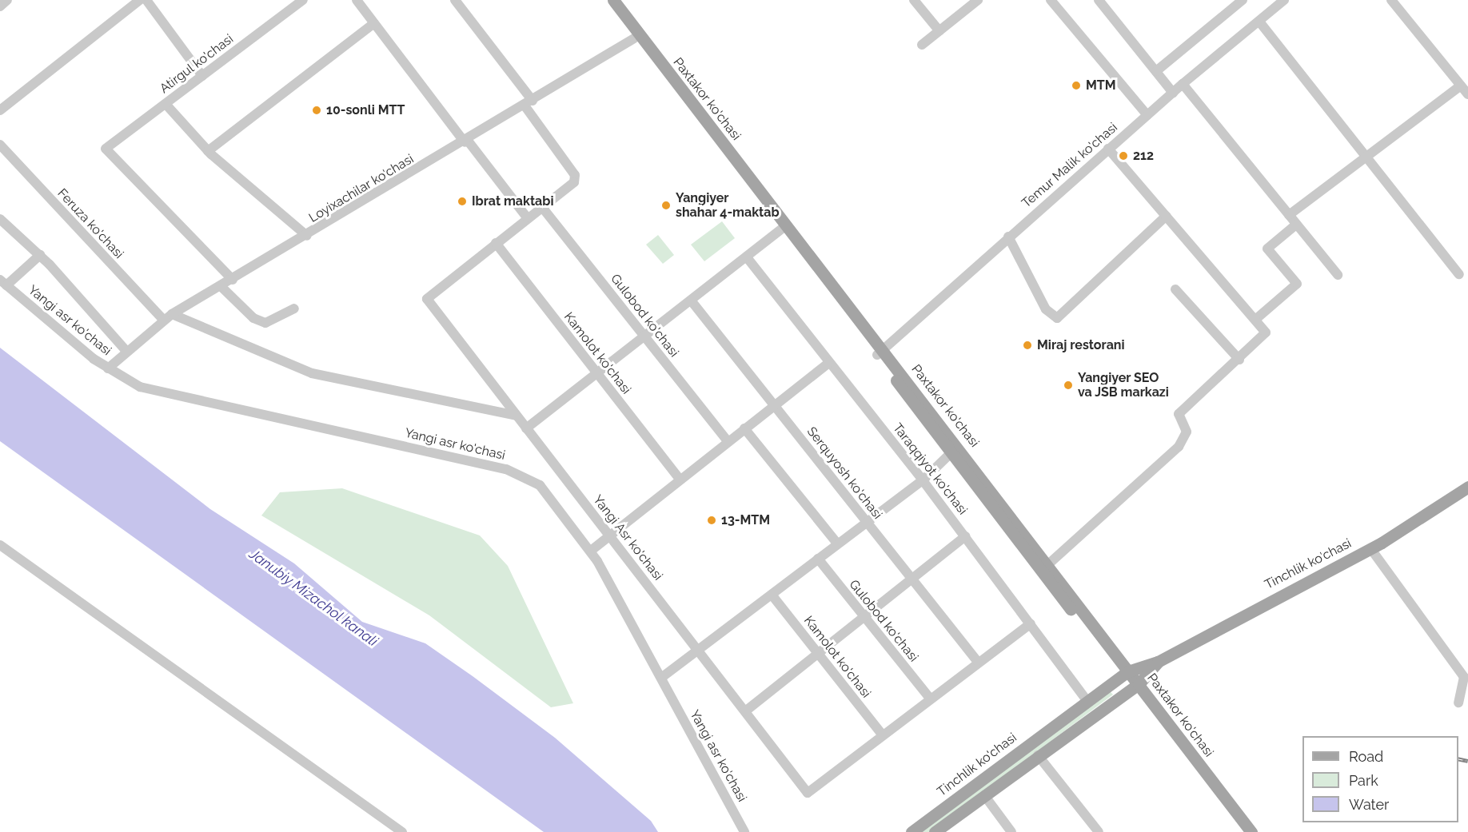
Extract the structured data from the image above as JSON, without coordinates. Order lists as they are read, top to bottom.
{
  "streets": {
    "main road": ["Paxtakor ko'chasi", "Tinchlik ko'chasi"],
    "street": [
      "Atirgul ko'chasi",
      "Temur Malik ko'chasi",
      "Loyixachilar ko'chasi",
      "Feruza ko'chasi",
      "Gulobod ko'chasi",
      "Yangi asr ko'chasi",
      "Kamolot ko'chasi",
      "Taraqqiyot ko'chasi",
      "Serquyosh ko'chasi",
      "Yangi Asr ko'chasi"
    ]
  },
  "crossings": [
    ["Atirgul ko'chasi", "Loyixachilar ko'chasi"],
    ["Paxtakor ko'chasi", "Temur Malik ko'chasi"],
    ["Paxtakor ko'chasi", "Loyixachilar ko'chasi"],
    ["Paxtakor ko'chasi", "Tinchlik ko'chasi"],
    ["Loyixachilar ko'chasi", "Feruza ko'chasi"],
    ["Loyixachilar ko'chasi", "Yangi asr ko'chasi"],
    ["Kamolot ko'chasi", "Yangi Asr ko'chasi"],
    ["Taraqqiyot ko'chasi", "Tinchlik ko'chasi"]
  ],
  "water": ["Janubiy Mizachol kanali"],
  "places": [
    "MTM",
    "10-sonli MTT",
    "212",
    "Ibrat maktabi",
    "Yangiyer shahar 4-maktab",
    "Miraj restorani",
    "Yangiyer SEO va JSB markazi",
    "13-MTM"
  ],
  "legend": ["Road", "Park", "Water"]
}
